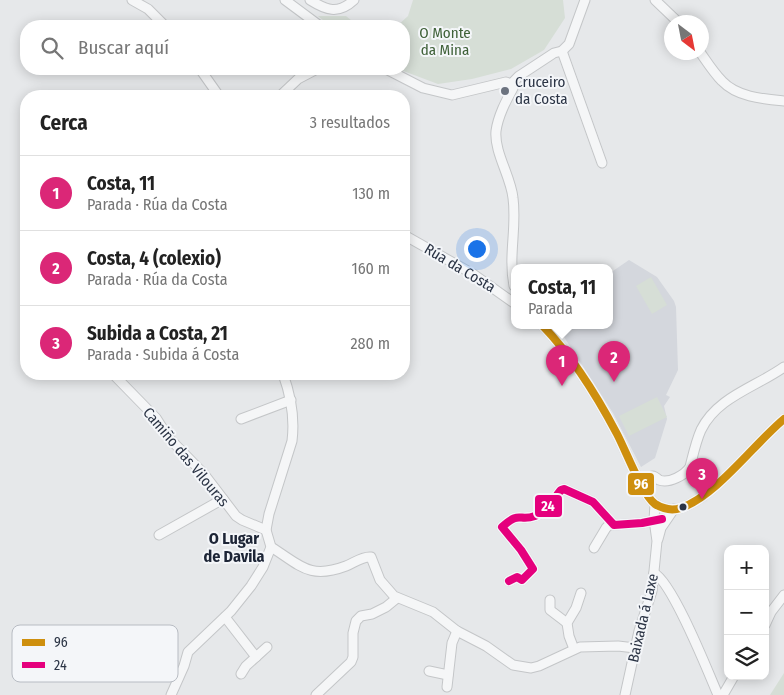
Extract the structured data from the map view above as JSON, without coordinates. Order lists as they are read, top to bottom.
{
  "streets": {
    "street": ["Rúa da Costa", "Camiño das Vilouras", "Baixada á Laxe"]
  },
  "districts": ["O Lugar de Davila"],
  "parks": ["O Monte da Mina"],
  "places": ["Cruceiro da Costa"],
  "lines": ["transit line 96", "transit line 24"],
  "legend": ["96", "24"],
  "north": "bottom right",
  "page": {
    "search": "Buscar aquí",
    "heading": ["Cerca", "3 resultados"],
    "list": [
      {
        "mark": "1",
        "name": "Costa, 11",
        "note": "Parada · Rúa da Costa",
        "value": "130 m"
      },
      {
        "mark": "2",
        "name": "Costa, 4 (colexio)",
        "note": "Parada · Rúa da Costa",
        "value": "160 m"
      },
      {
        "mark": "3",
        "name": "Subida a Costa, 21",
        "note": "Parada · Subida á Costa",
        "value": "280 m"
      }
    ],
    "popup": ["Costa, 11", "Parada"],
    "pins": ["2", "1", "3"],
    "map_buttons": ["+", "−"]
  }
}
